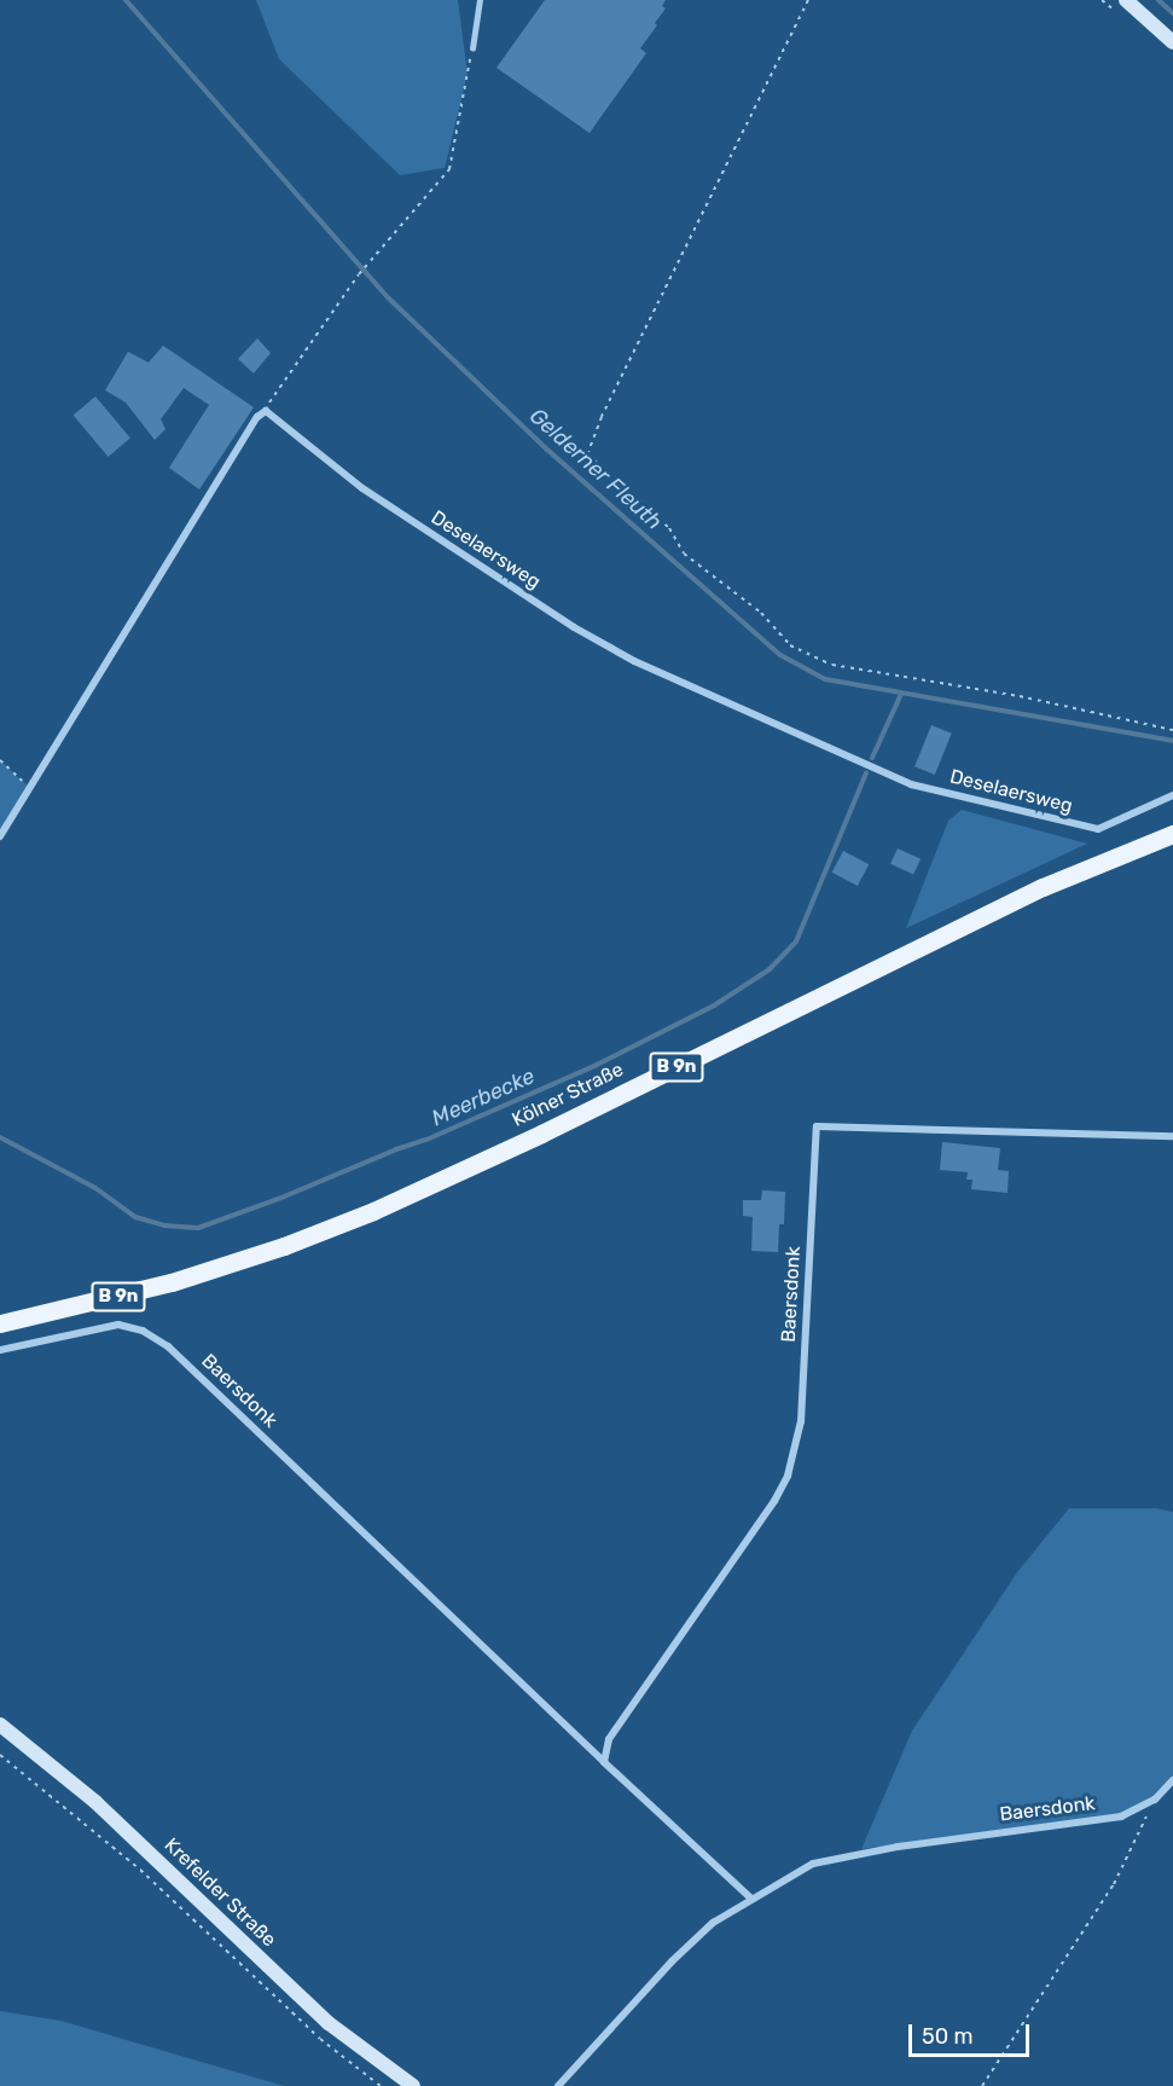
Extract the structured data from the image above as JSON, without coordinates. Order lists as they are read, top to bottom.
{
  "streets": {
    "main road": ["B 9n", "Kölner Straße", "Krefelder Straße"],
    "street": ["Deselaersweg", "Baersdonk"]
  },
  "water": ["Gelderner Fleuth", "Meerbecke"],
  "scale_bar": "50 m"
}
